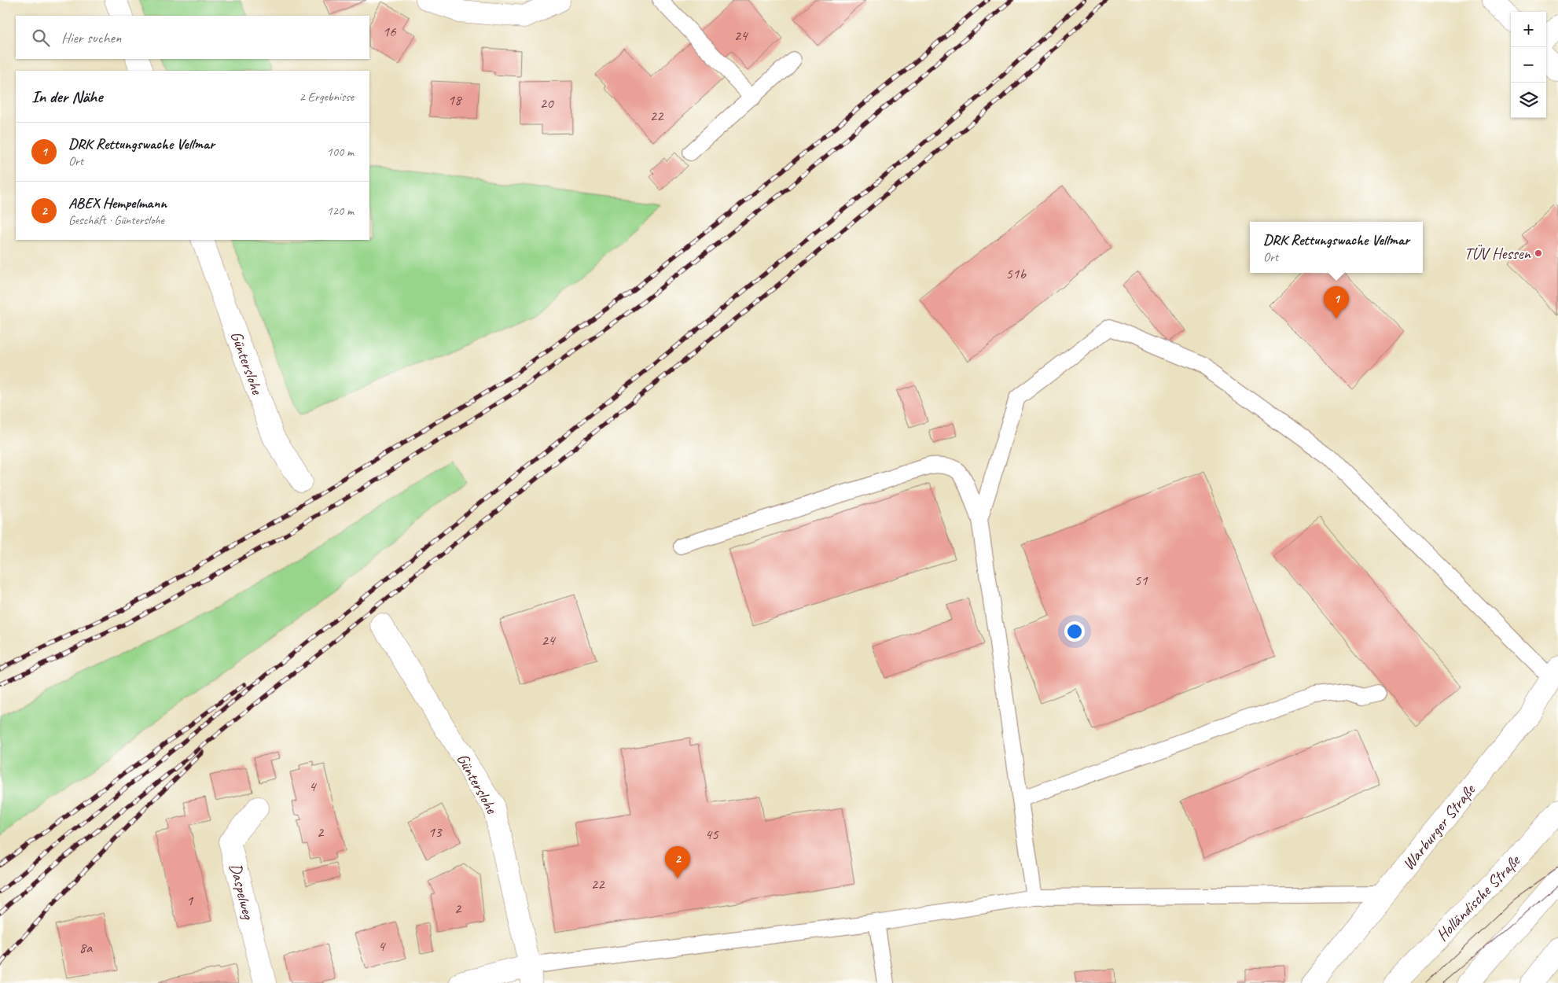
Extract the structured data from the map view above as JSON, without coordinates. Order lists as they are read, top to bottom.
{
  "streets": {
    "main road": [
      "Günterslohe",
      "Warburger Straße",
      "Daspelweg",
      "Holländische Straße"
    ]
  },
  "places": ["TÜV Hessen"],
  "house_numbers": [
    "16",
    "24",
    "18",
    "20",
    "22",
    "51b",
    "51",
    "24",
    "4",
    "2",
    "13",
    "45",
    "22",
    "1",
    "2",
    "4",
    "8a"
  ],
  "page": {
    "map_buttons": ["+", "−"],
    "search": "Hier suchen",
    "heading": ["In der Nähe", "2 Ergebnisse"],
    "list": [
      {
        "mark": "1",
        "name": "DRK Rettungswache Vellmar",
        "note": "Ort",
        "value": "100 m"
      },
      {
        "mark": "2",
        "name": "ABEX Hempelmann",
        "note": "Geschäft · Günterslohe",
        "value": "120 m"
      }
    ],
    "popup": ["DRK Rettungswache Vellmar", "Ort"],
    "pins": ["1", "2"]
  }
}
